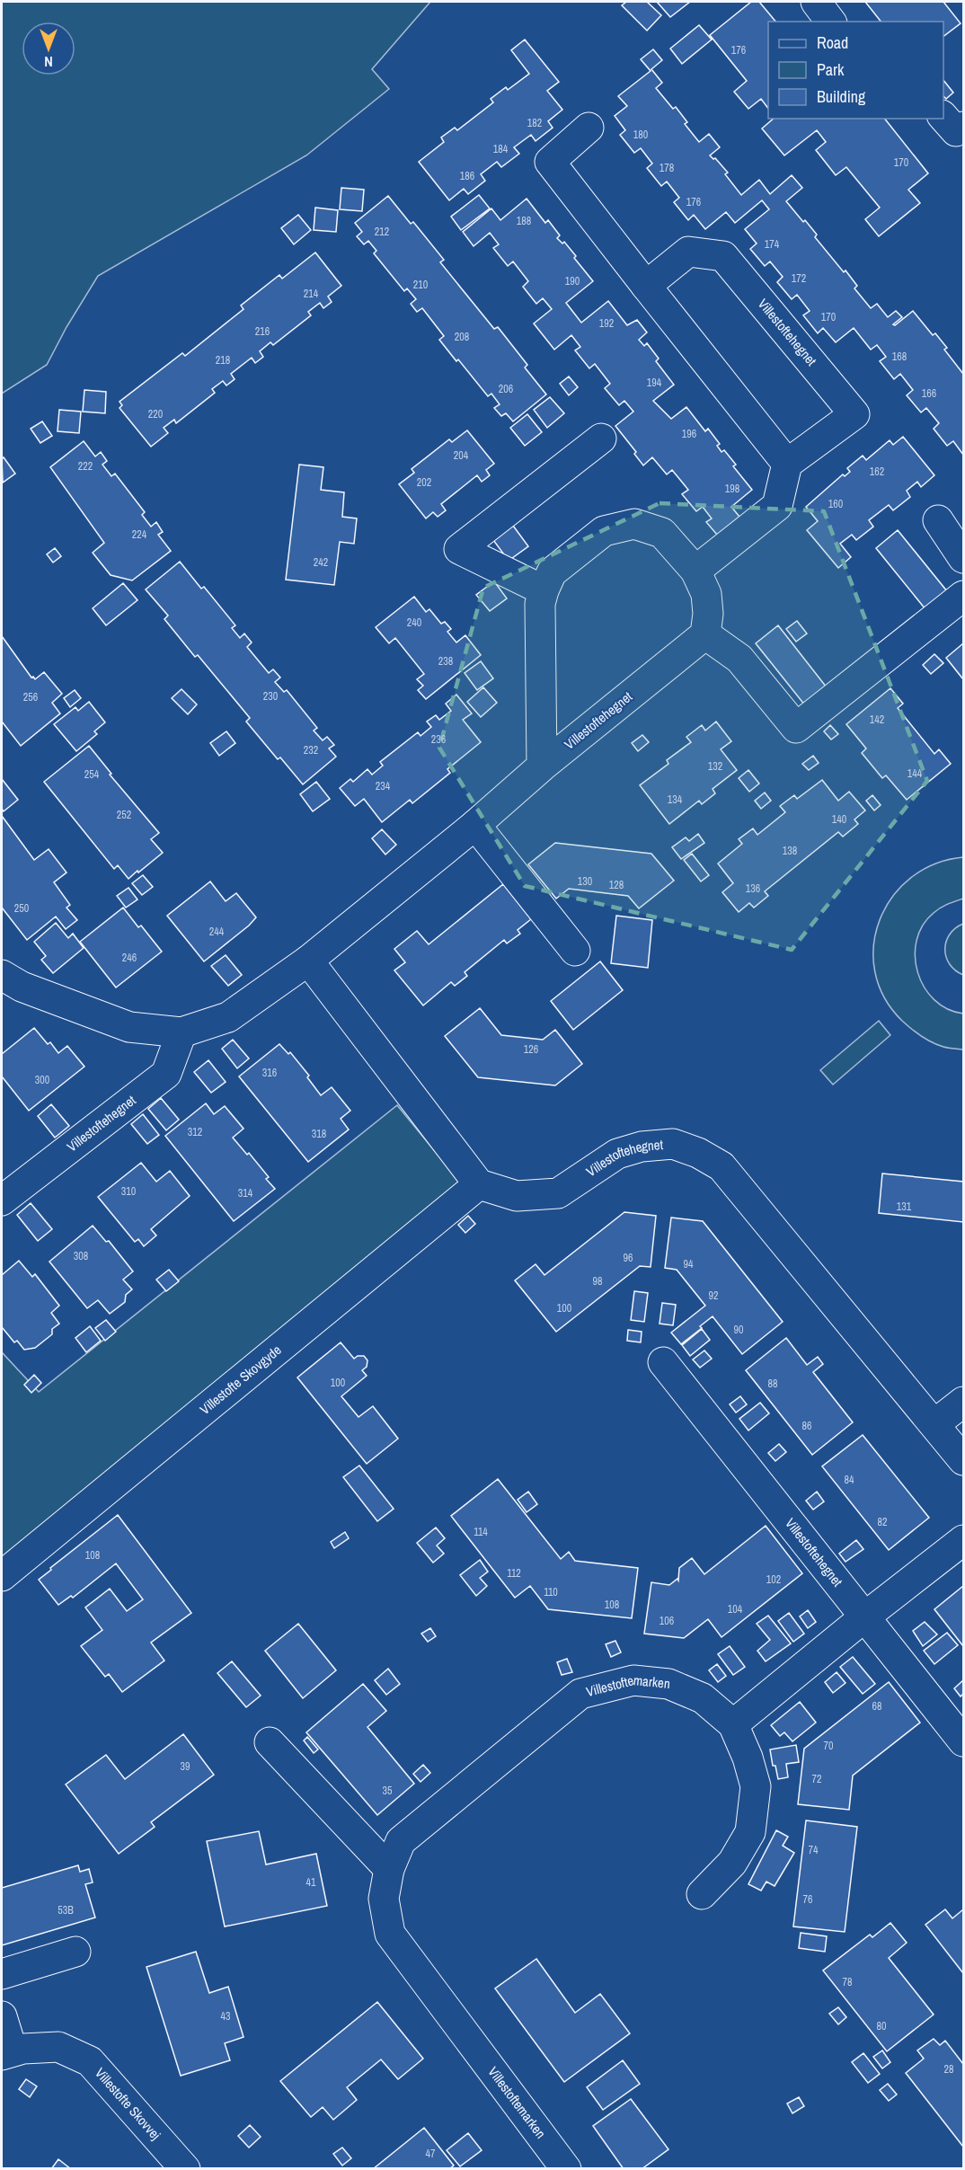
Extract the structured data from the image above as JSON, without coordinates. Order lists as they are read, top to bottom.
{
  "streets": {
    "street": [
      "Villestoftehegnet",
      "Villestofte Skovgyde",
      "Villestoftemarken",
      "Villestofte Skovvej"
    ]
  },
  "crossings": [
    ["Villestoftehegnet", "Villestofte Skovgyde"]
  ],
  "house_numbers": [
    "176",
    "182",
    "180",
    "184",
    "170",
    "178",
    "186",
    "176",
    "188",
    "212",
    "174",
    "172",
    "190",
    "210",
    "214",
    "170",
    "192",
    "216",
    "208",
    "168",
    "218",
    "194",
    "206",
    "166",
    "220",
    "196",
    "204",
    "222",
    "162",
    "202",
    "198",
    "160",
    "224",
    "242",
    "240",
    "238",
    "230",
    "256",
    "142",
    "236",
    "232",
    "132",
    "144",
    "254",
    "234",
    "134",
    "252",
    "140",
    "138",
    "130",
    "128",
    "136",
    "250",
    "244",
    "246",
    "126",
    "316",
    "300",
    "312",
    "318",
    "310",
    "314",
    "131",
    "308",
    "96",
    "94",
    "98",
    "92",
    "100",
    "90",
    "100",
    "88",
    "86",
    "84",
    "82",
    "114",
    "108",
    "112",
    "102",
    "110",
    "108",
    "104",
    "106",
    "68",
    "70",
    "39",
    "72",
    "35",
    "74",
    "41",
    "76",
    "53B",
    "78",
    "43",
    "80",
    "28",
    "47"
  ],
  "legend": ["Road", "Park", "Building"],
  "north": "bottom"
}
